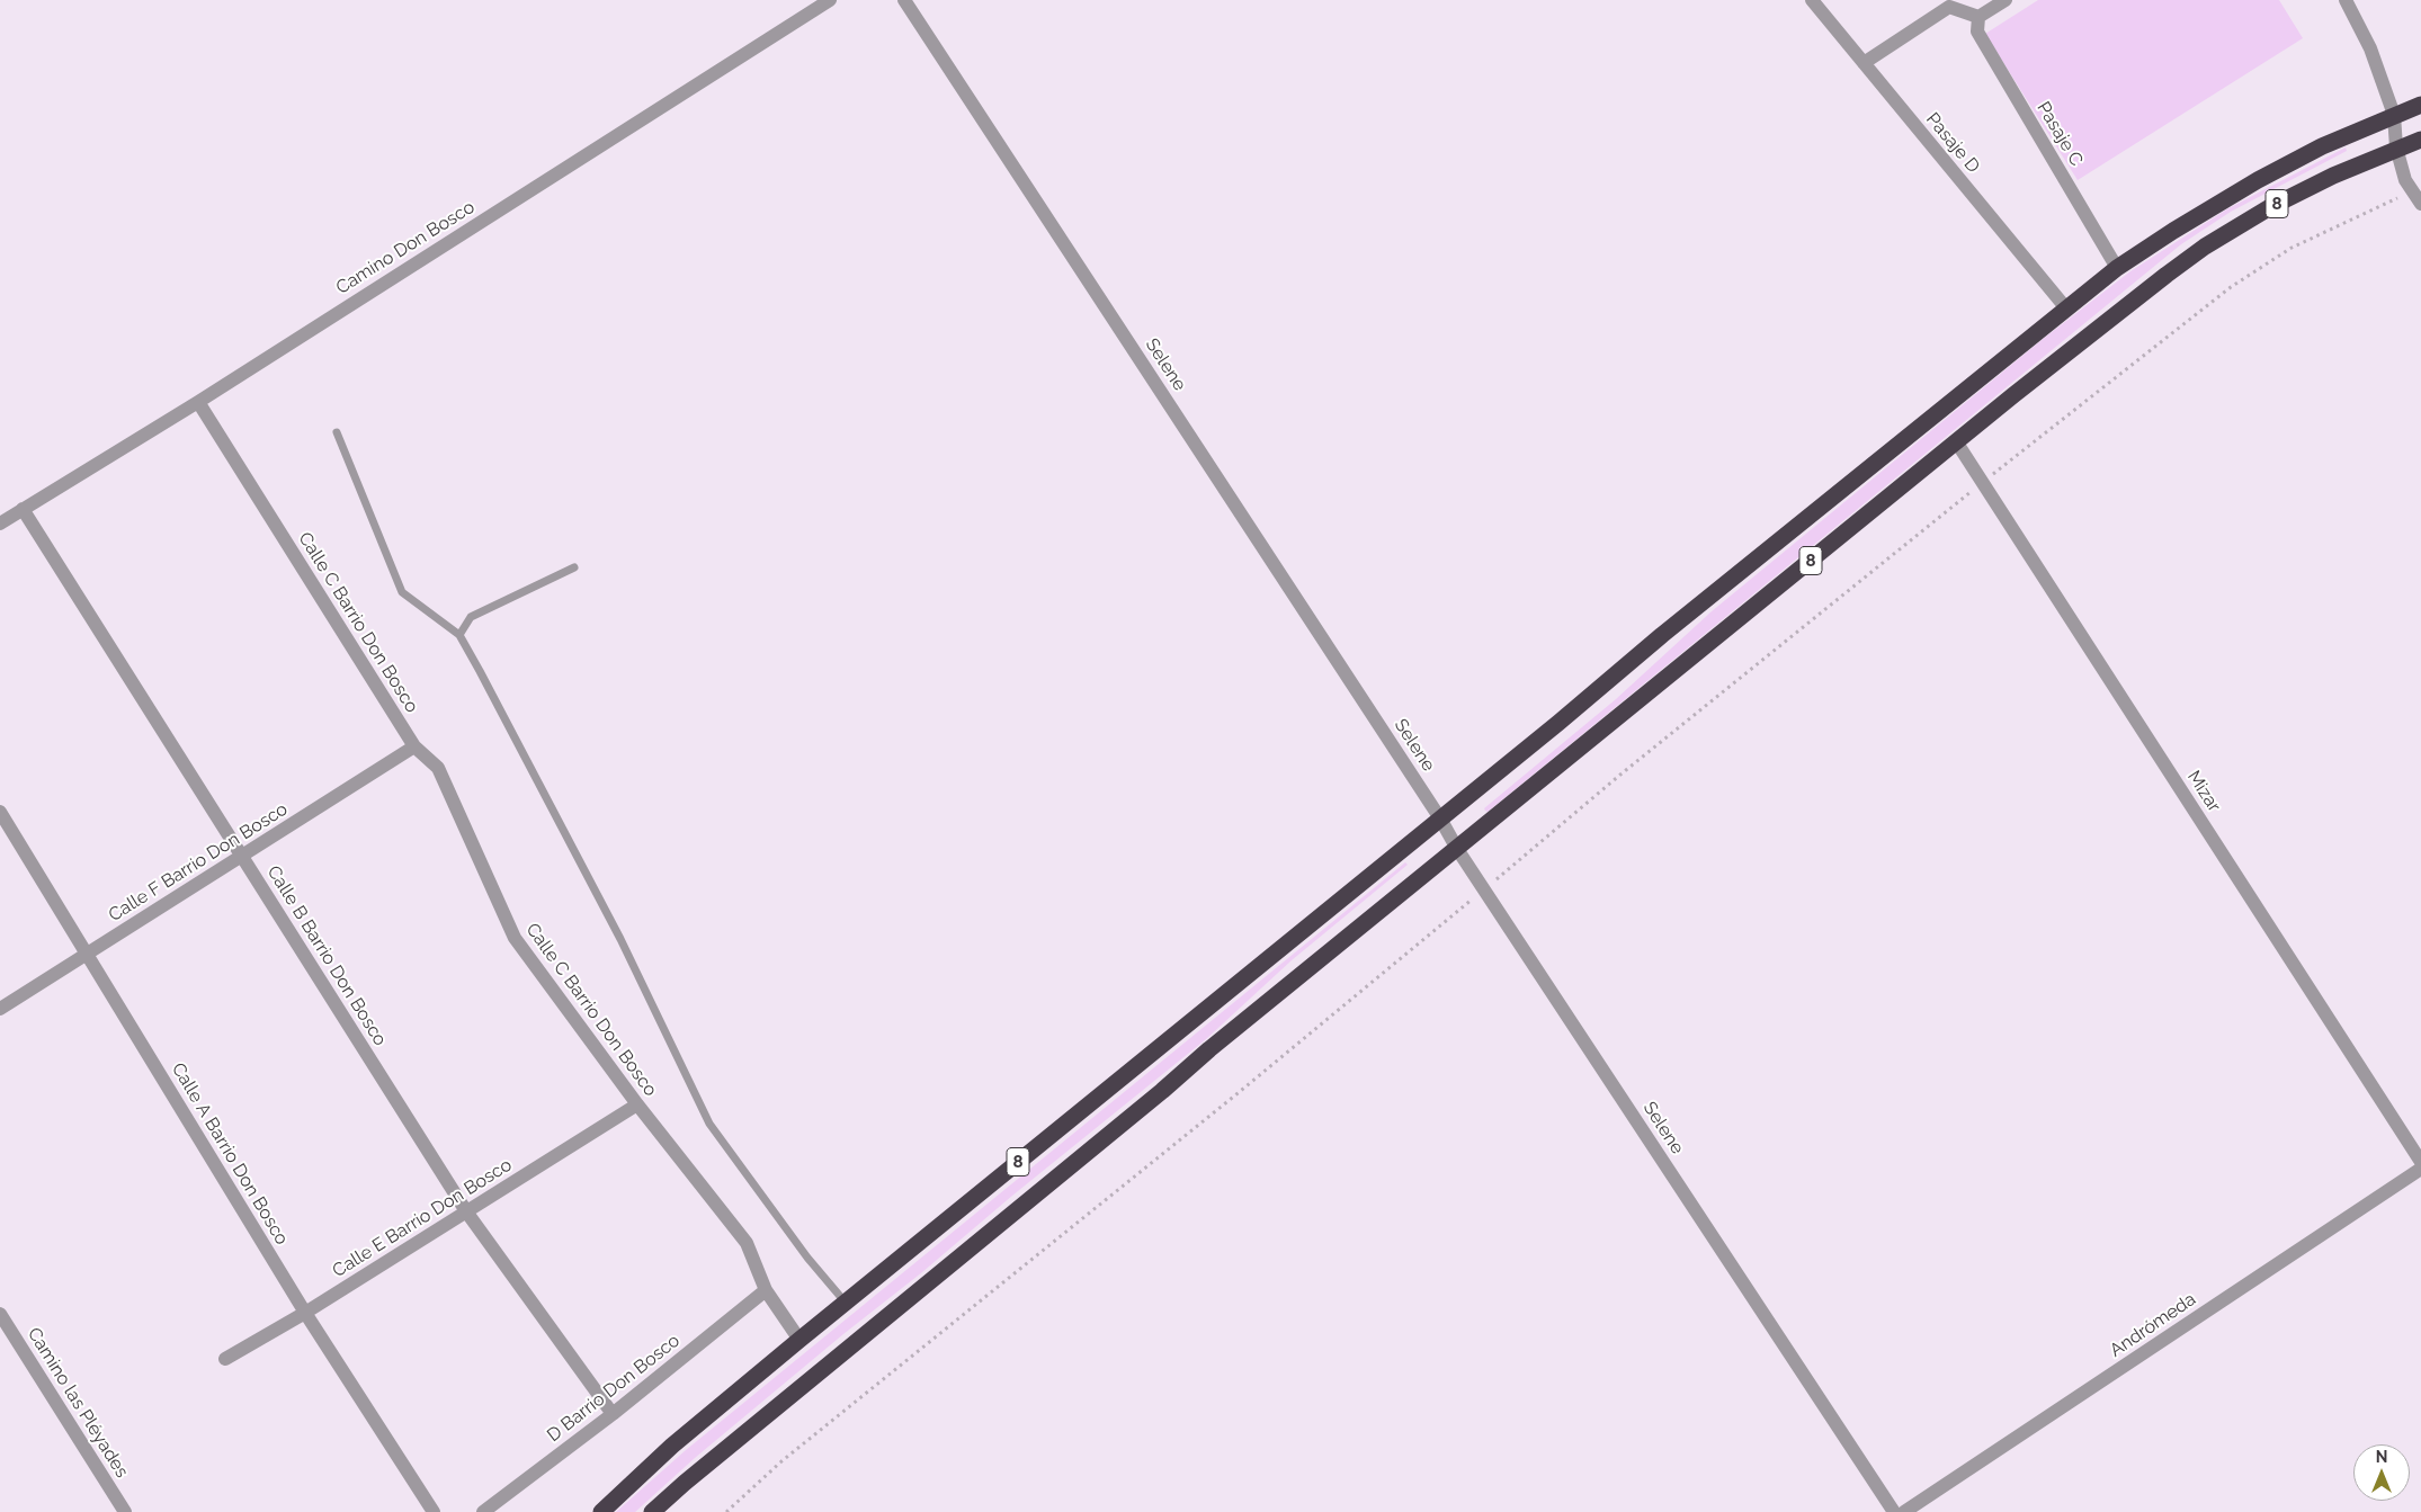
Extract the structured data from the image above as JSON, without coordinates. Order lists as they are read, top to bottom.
{
  "streets": {
    "highway": ["8"],
    "street": [
      "Pasaje C",
      "Pasaje D",
      "Camino Don Bosco",
      "Selene",
      "Calle C Barrio Don Bosco",
      "Mizar",
      "Calle F Barrio Don Bosco",
      "Calle B Barrio Don Bosco",
      "Calle A Barrio Don Bosco",
      "Calle E Barrio Don Bosco",
      "Andrómeda",
      "D Barrio Don Bosco",
      "Camino las Pléyades"
    ]
  },
  "crossings": [
    ["Pasaje C", "8"],
    ["Pasaje D", "8"],
    ["8", "Selene"],
    ["8", "Calle C Barrio Don Bosco"],
    ["8", "Mizar"],
    ["Camino Don Bosco", "Calle C Barrio Don Bosco"],
    ["Camino Don Bosco", "Calle B Barrio Don Bosco"],
    ["Calle C Barrio Don Bosco", "Calle F Barrio Don Bosco"],
    ["Calle C Barrio Don Bosco", "Calle E Barrio Don Bosco"],
    ["Calle C Barrio Don Bosco", "D Barrio Don Bosco"],
    ["Calle F Barrio Don Bosco", "Calle B Barrio Don Bosco"],
    ["Calle F Barrio Don Bosco", "Calle A Barrio Don Bosco"],
    ["Calle B Barrio Don Bosco", "Calle E Barrio Don Bosco"],
    ["Calle B Barrio Don Bosco", "D Barrio Don Bosco"],
    ["Calle A Barrio Don Bosco", "Calle E Barrio Don Bosco"]
  ],
  "north": "top"
}
